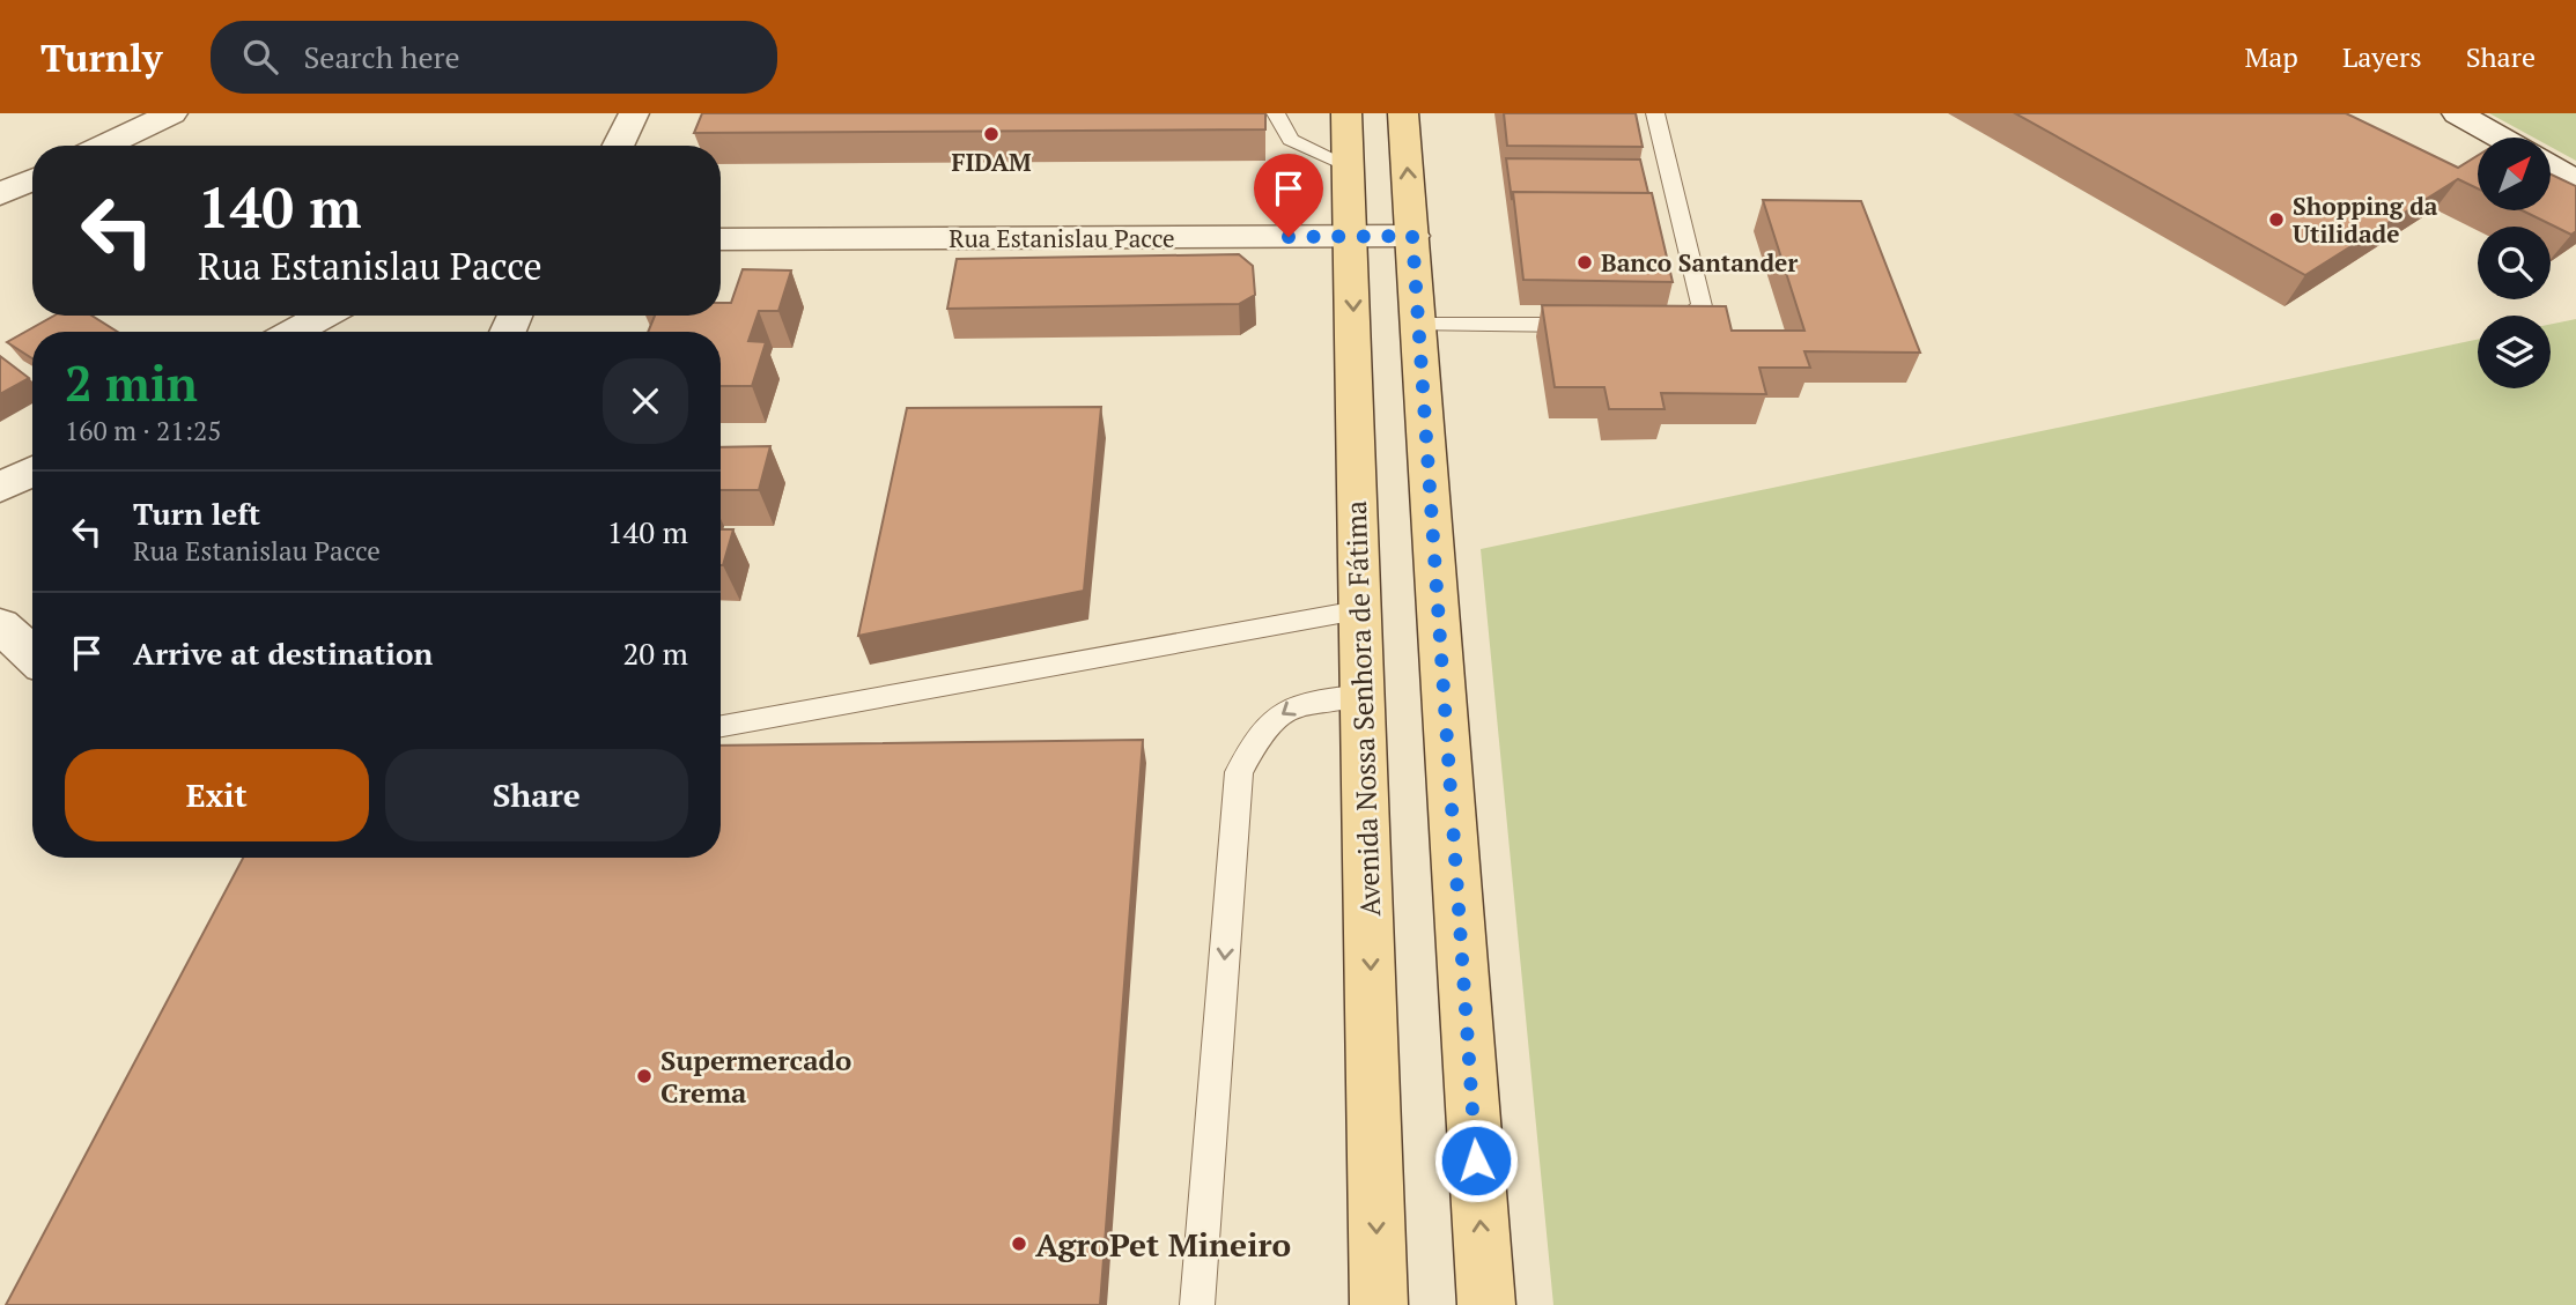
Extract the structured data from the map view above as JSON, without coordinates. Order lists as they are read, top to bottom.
{
  "streets": {
    "main road": ["Avenida Nossa Senhora de Fátima"],
    "street": ["Rua Estanislau Pacce"]
  },
  "crossings": [
    ["Rua Estanislau Pacce", "Avenida Nossa Senhora de Fátima"]
  ],
  "places": [
    "FIDAM",
    "Shopping da Utilidade",
    "Banco Santander",
    "Supermercado Crema",
    "AgroPet Mineiro"
  ],
  "north": "top right",
  "page": {
    "header": "Turnly",
    "search": "Search here",
    "nav": ["Map", "Layers", "Share"],
    "turn": ["140 m", "Rua Estanislau Pacce"],
    "heading": ["2 min", "160 m · 21:25"],
    "list": [
      {
        "name": "Turn left",
        "note": "Rua Estanislau Pacce",
        "value": "140 m"
      },
      {
        "name": "Arrive at destination",
        "value": "20 m"
      }
    ],
    "buttons": ["Exit", "Share"]
  }
}
